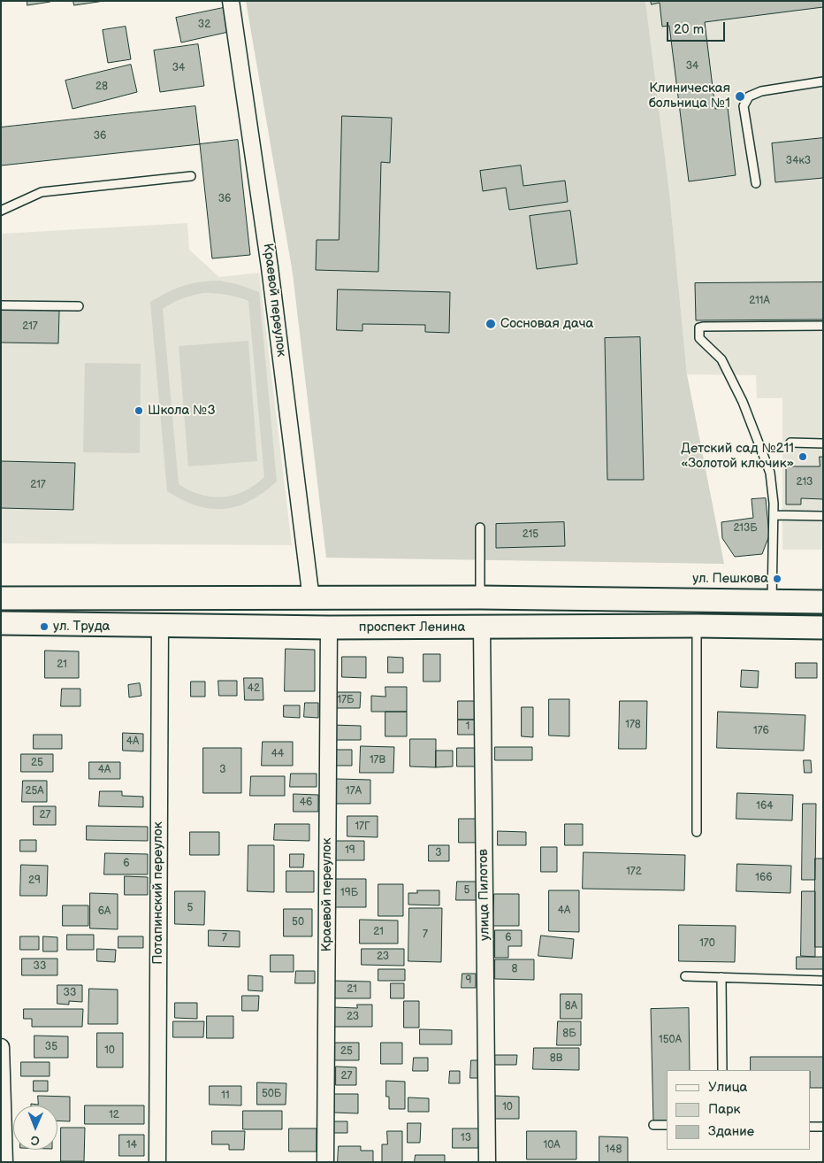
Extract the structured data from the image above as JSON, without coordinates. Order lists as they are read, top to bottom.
{
  "streets": {
    "main road": ["проспект Ленина"],
    "street": ["Краевой переулок", "Потапинский переулок", "улица Пилотов"]
  },
  "crossings": [
    ["Краевой переулок", "проспект Ленина"],
    ["проспект Ленина", "Потапинский переулок"],
    ["проспект Ленина", "улица Пилотов"]
  ],
  "places": [
    "Клиническая больница №1",
    "Сосновая дача",
    "Школа №3",
    "Детский сад №211 «Золотой ключик»",
    "ул. Пешкова",
    "ул. Труда"
  ],
  "house_numbers": [
    "32",
    "34",
    "34",
    "28",
    "36",
    "34к3",
    "36",
    "211А",
    "217",
    "213",
    "217",
    "213Б",
    "215",
    "21",
    "42",
    "17Б",
    "178",
    "1",
    "176",
    "4А",
    "44",
    "17В",
    "25",
    "4А",
    "3",
    "25А",
    "17А",
    "46",
    "164",
    "27",
    "17Г",
    "19",
    "3",
    "6",
    "172",
    "166",
    "29",
    "5",
    "19Б",
    "5",
    "4А",
    "6А",
    "50",
    "21",
    "7",
    "7",
    "6",
    "170",
    "23",
    "33",
    "8",
    "9",
    "21",
    "33",
    "8А",
    "23",
    "8Б",
    "150А",
    "35",
    "10",
    "25",
    "8В",
    "27",
    "50Б",
    "11",
    "10",
    "12",
    "13",
    "14",
    "10А",
    "148"
  ],
  "legend": ["Улица", "Парк", "Здание"],
  "scale_bar": "20 m",
  "north": "bottom"
}
